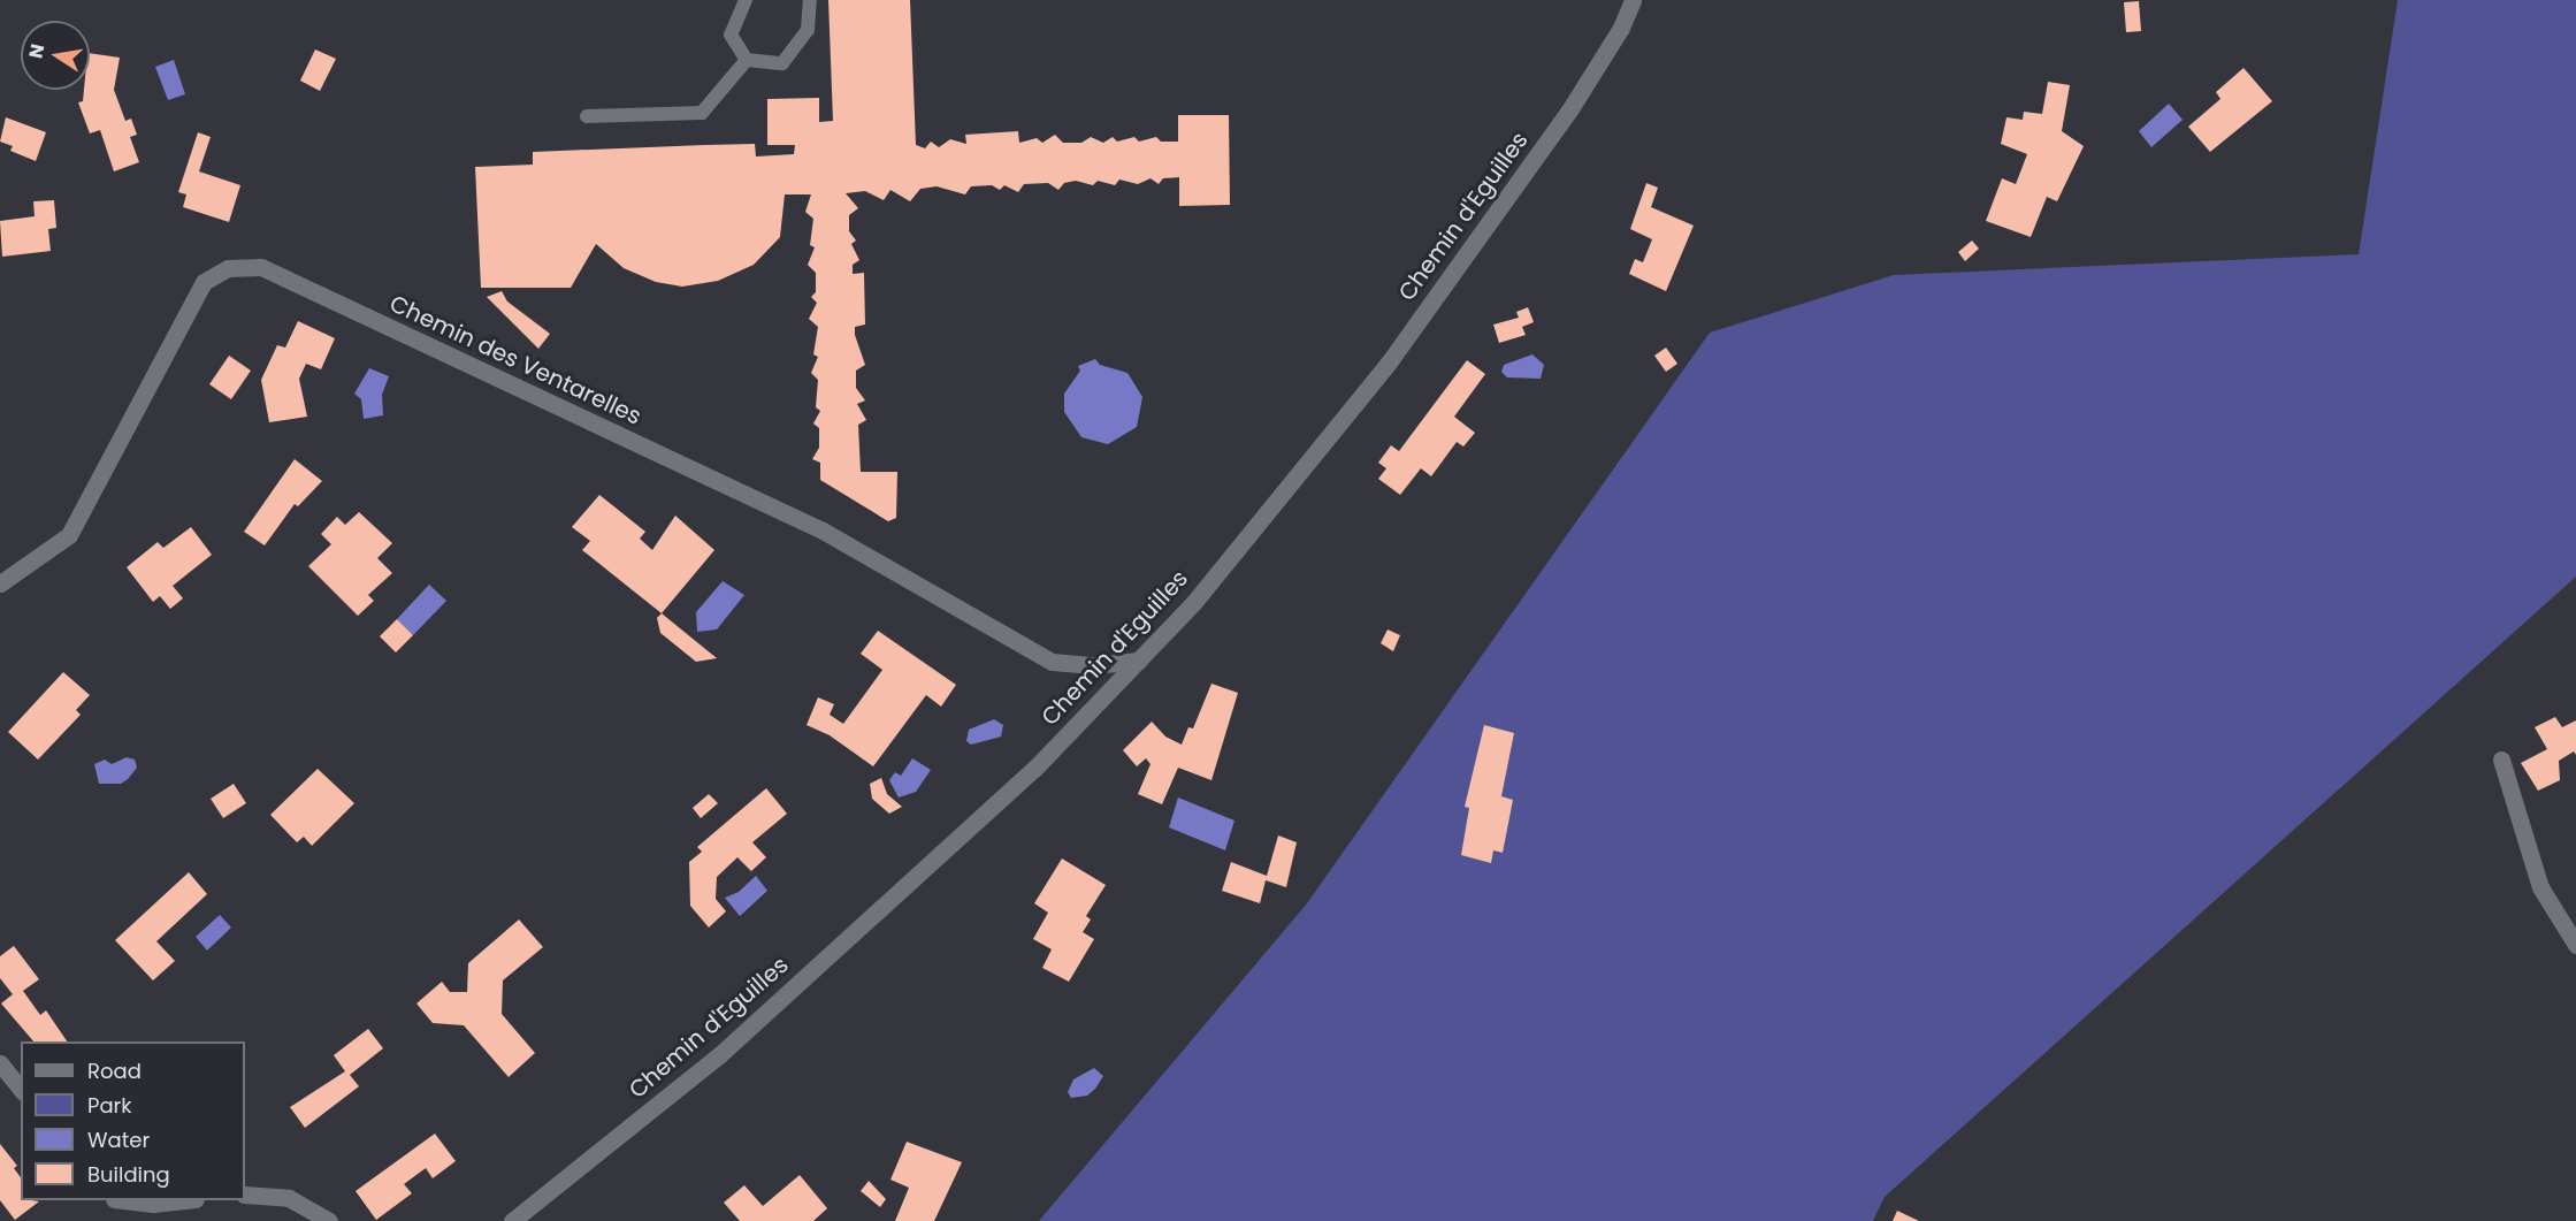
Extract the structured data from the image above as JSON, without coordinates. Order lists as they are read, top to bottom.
{
  "streets": {
    "street": ["Chemin d'Eguilles", "Chemin des Ventarelles"]
  },
  "crossings": [
    ["Chemin d'Eguilles", "Chemin des Ventarelles"]
  ],
  "legend": [
    "Road",
    "Park",
    "Water",
    "Building"
  ],
  "north": "left"
}
